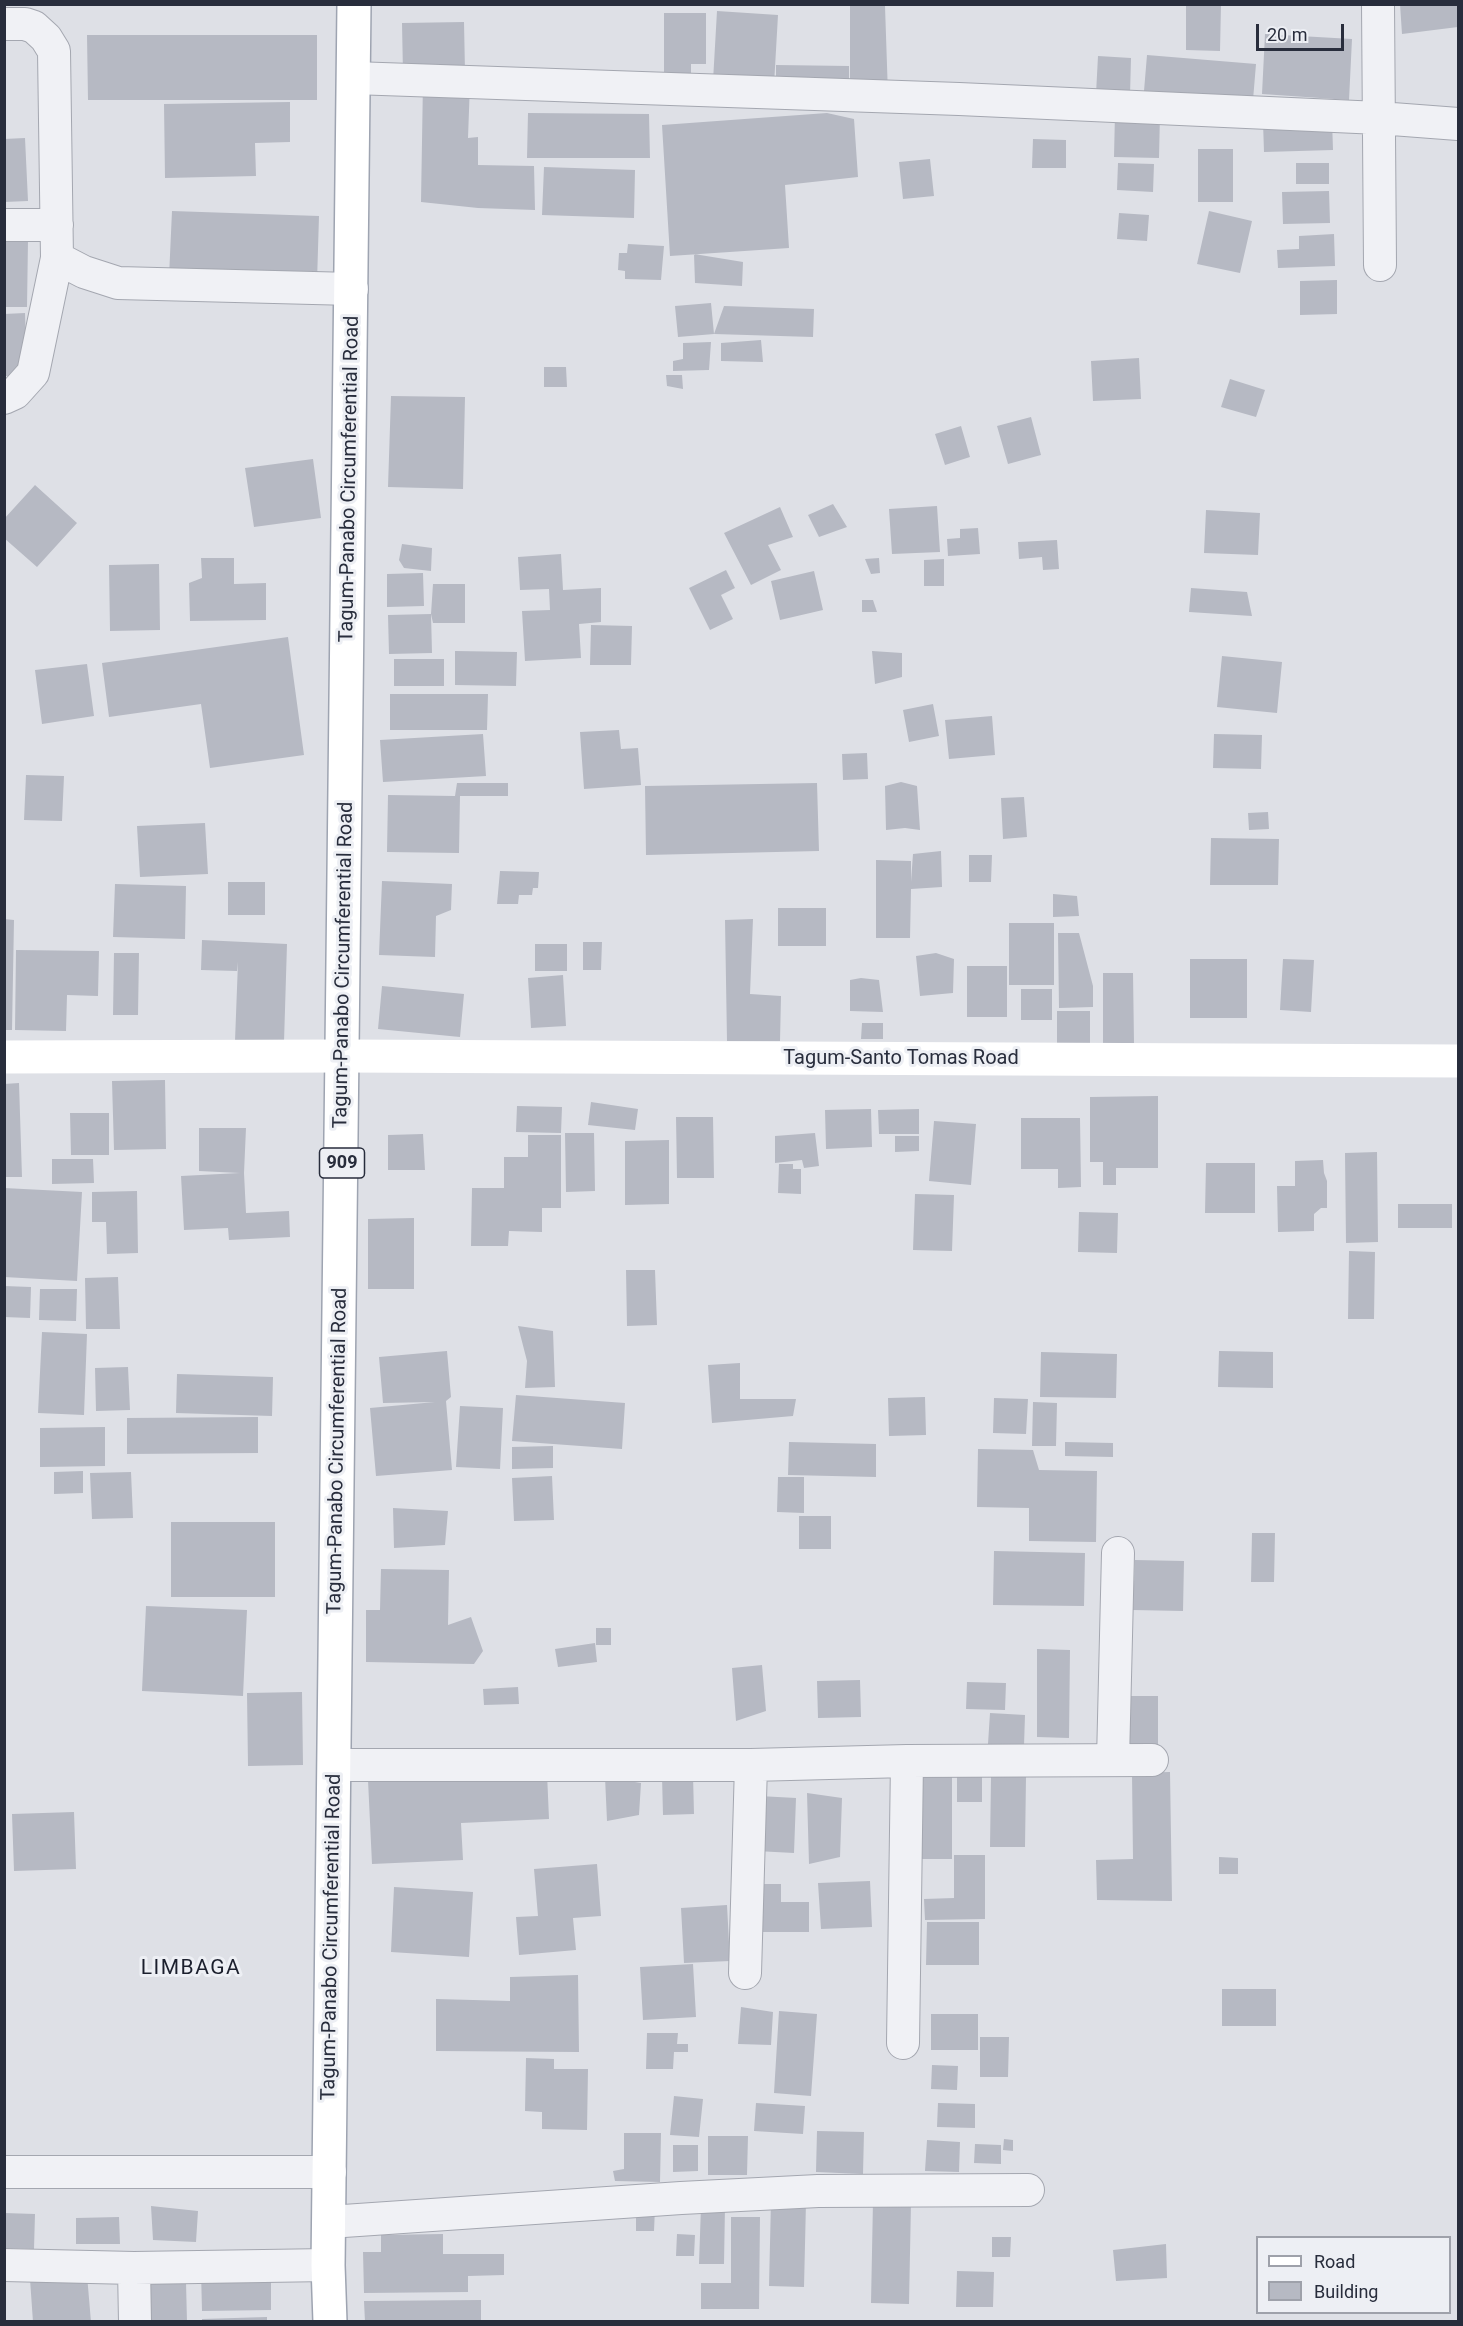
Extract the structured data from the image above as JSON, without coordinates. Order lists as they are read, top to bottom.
{
  "streets": {
    "main road": ["Tagum-Panabo Circumferential Road", "Tagum-Santo Tomas Road", "909"]
  },
  "crossings": [
    ["Tagum-Panabo Circumferential Road", "Tagum-Santo Tomas Road"]
  ],
  "districts": ["LIMBAGA"],
  "legend": ["Road", "Building"],
  "scale_bar": "20 m"
}
